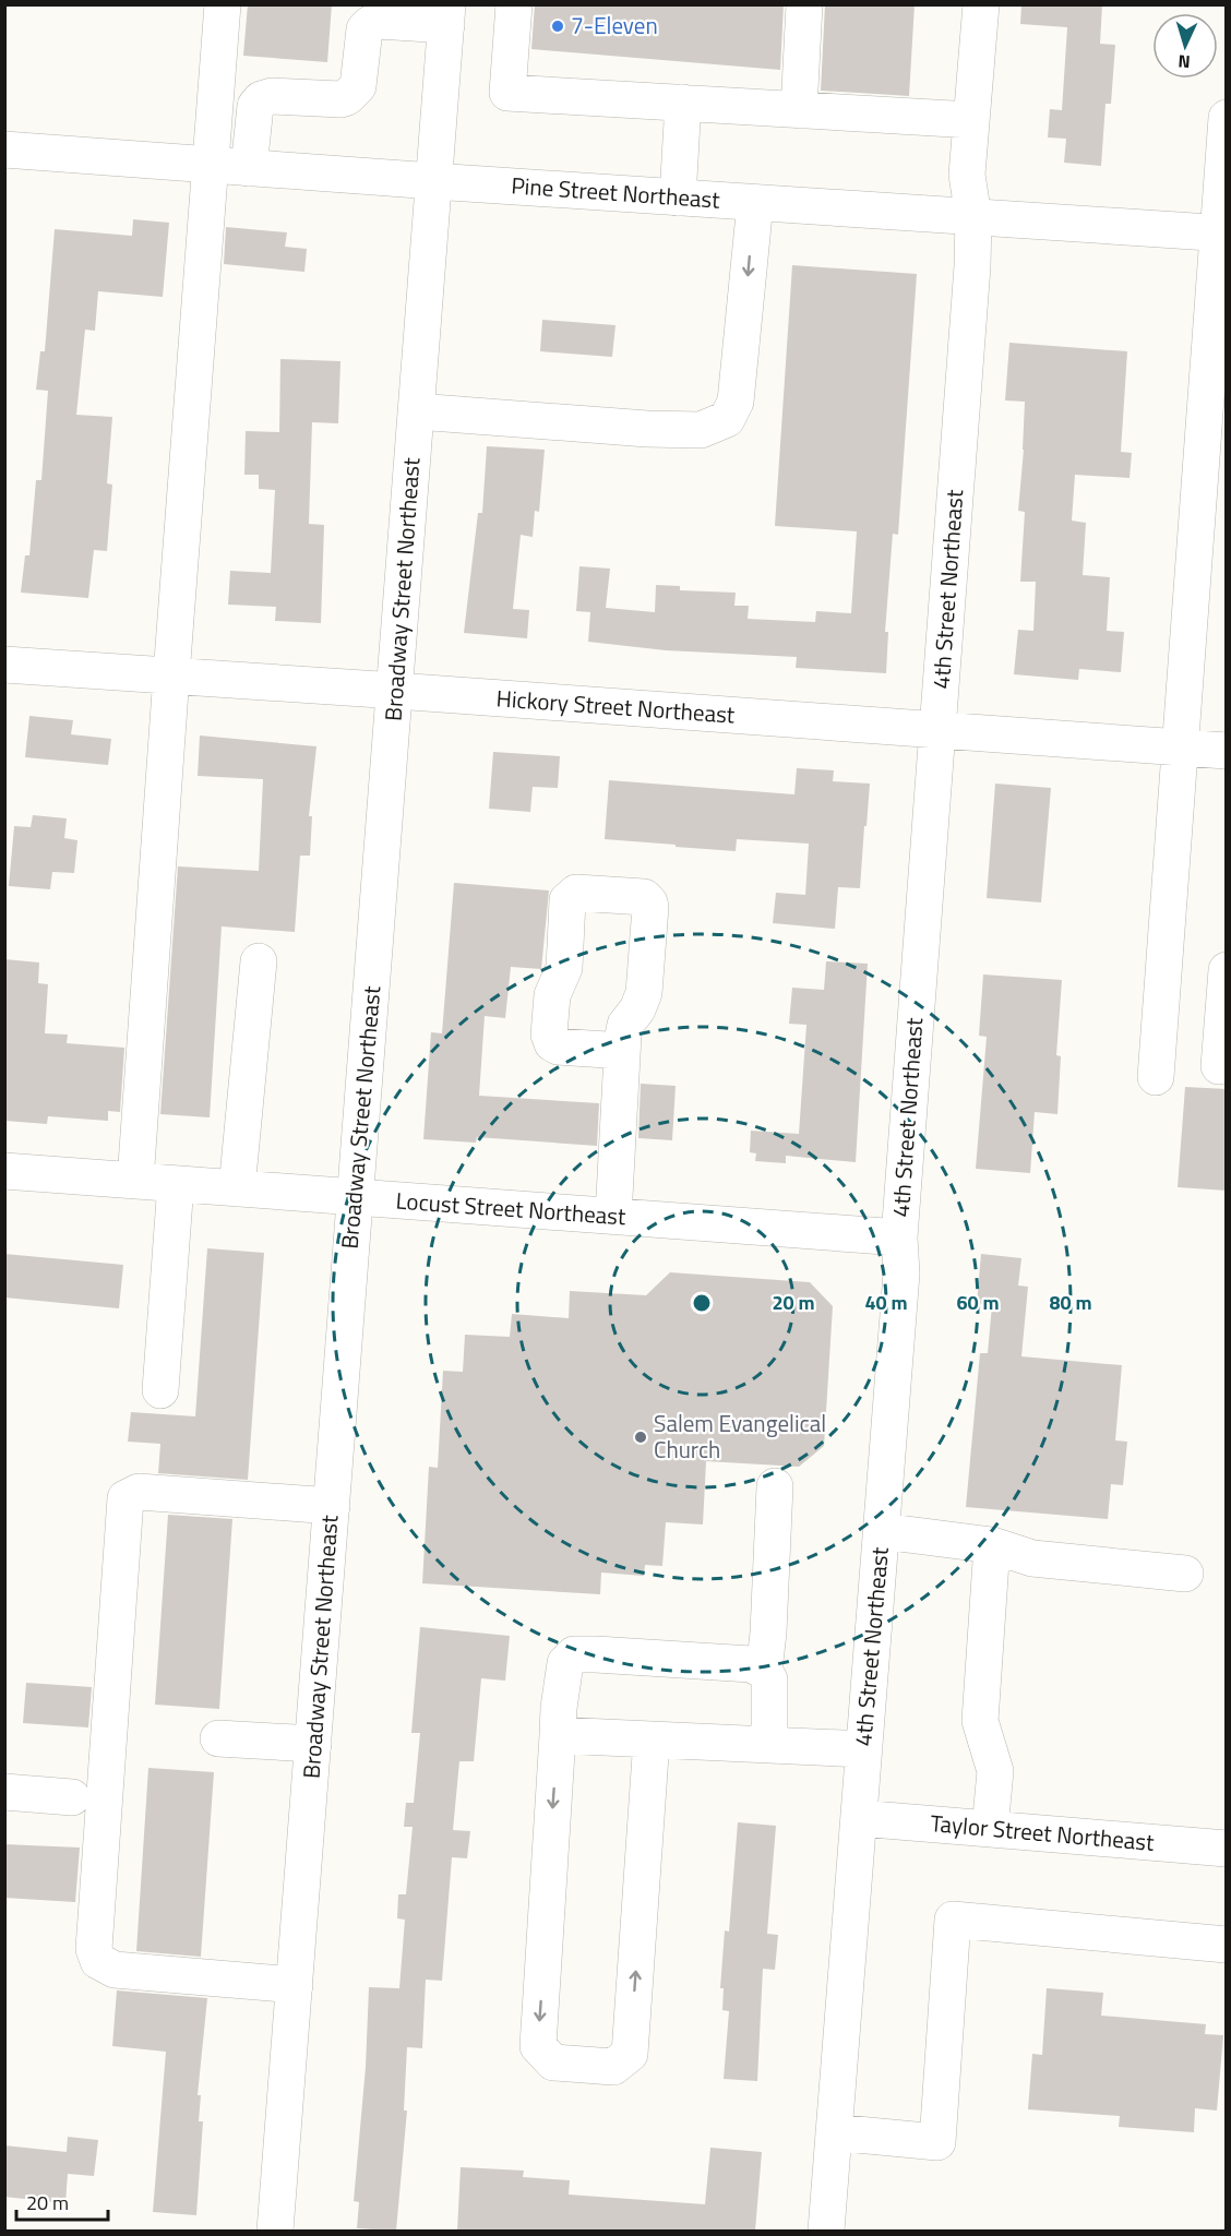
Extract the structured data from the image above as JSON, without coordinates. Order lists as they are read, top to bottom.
{
  "streets": {
    "street": [
      "Pine Street Northeast",
      "Broadway Street Northeast",
      "4th Street Northeast",
      "Hickory Street Northeast",
      "Locust Street Northeast",
      "Taylor Street Northeast"
    ]
  },
  "crossings": [
    ["Pine Street Northeast", "Broadway Street Northeast"],
    ["Pine Street Northeast", "4th Street Northeast"],
    ["Broadway Street Northeast", "Hickory Street Northeast"],
    ["Broadway Street Northeast", "Locust Street Northeast"],
    ["4th Street Northeast", "Hickory Street Northeast"],
    ["4th Street Northeast", "Locust Street Northeast"],
    ["4th Street Northeast", "Taylor Street Northeast"]
  ],
  "places": ["7-Eleven", "Salem Evangelical Church"],
  "scale_bar": "20 m",
  "north": "bottom",
  "rings": [
    "20 m",
    "40 m",
    "60 m",
    "80 m"
  ]
}
